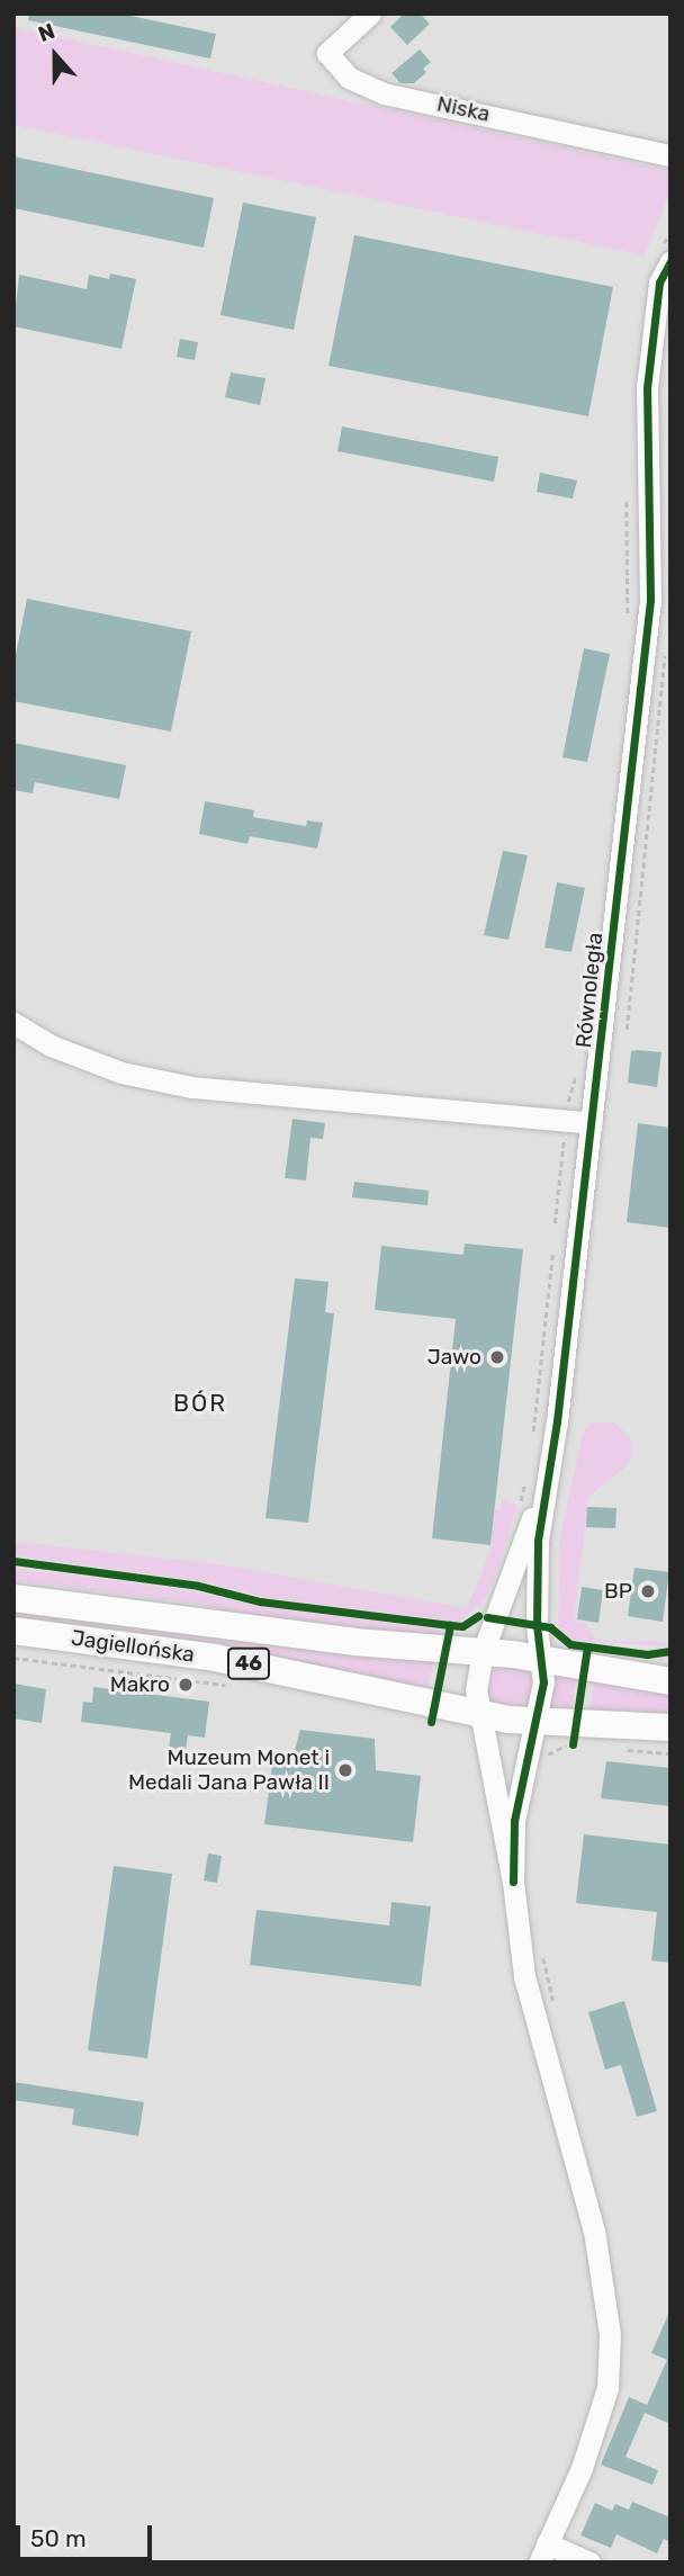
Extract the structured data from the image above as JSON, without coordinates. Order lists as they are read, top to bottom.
{
  "streets": {
    "main road": ["Jagiellońska", "46"],
    "street": ["Niska", "Równoległa"]
  },
  "crossings": [
    ["Równoległa", "Jagiellońska"]
  ],
  "districts": ["BÓR"],
  "places": [
    "Jawo",
    "BP",
    "Makro",
    "Muzeum Monet i Medali Jana Pawła II"
  ],
  "scale_bar": "50 m",
  "north": "top"
}
